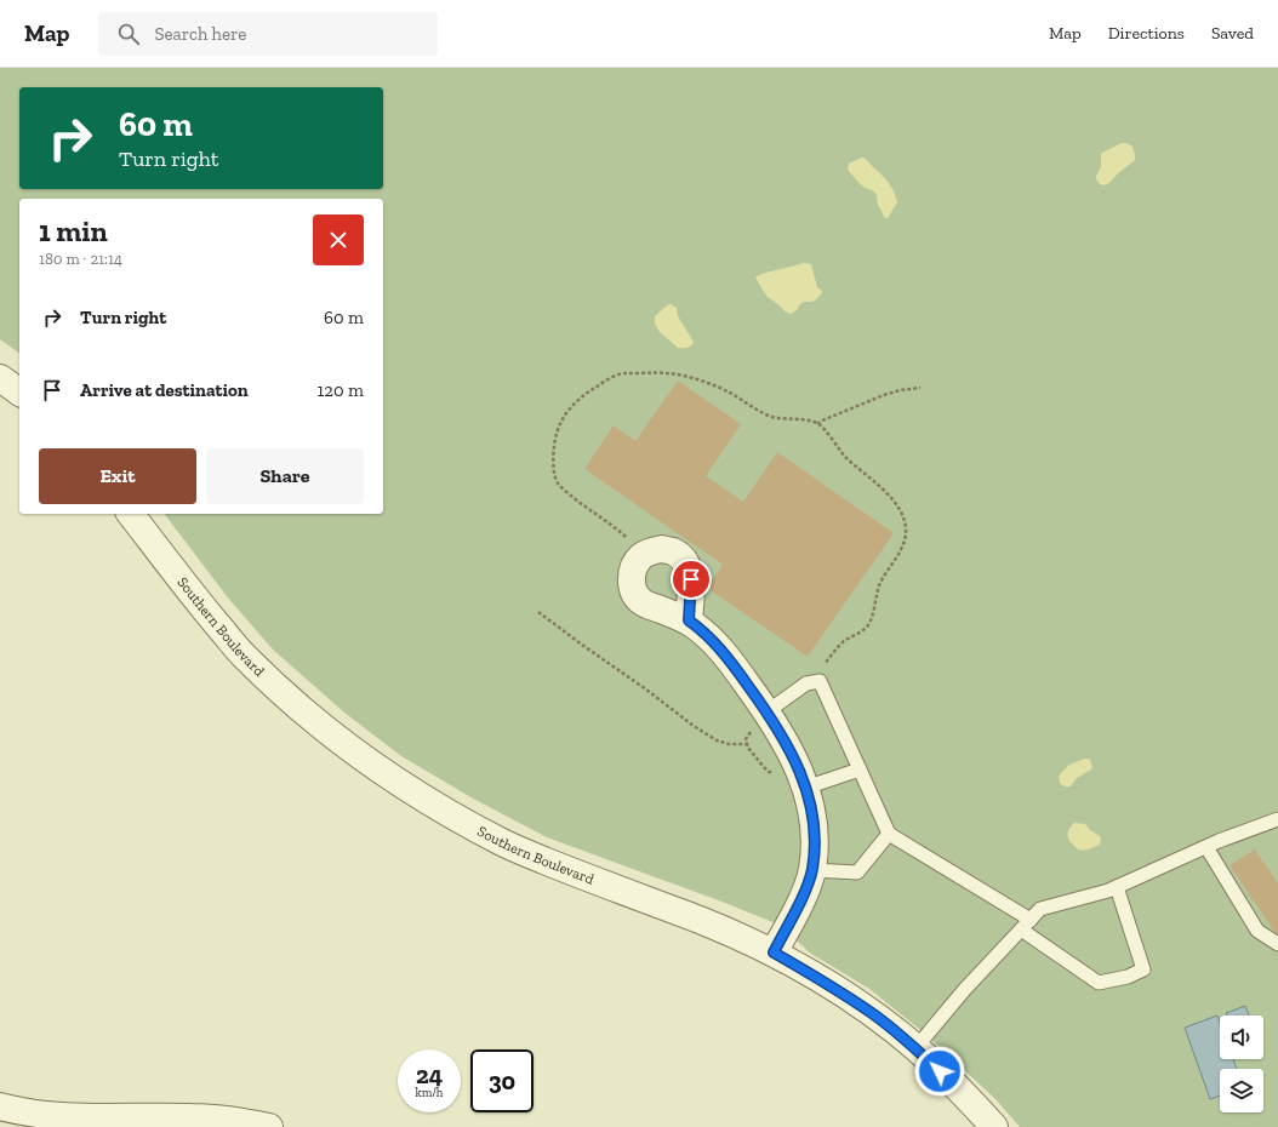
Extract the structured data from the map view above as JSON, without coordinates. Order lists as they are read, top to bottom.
{
  "streets": {
    "street": ["Southern Boulevard"]
  },
  "page": {
    "header": "Map",
    "search": "Search here",
    "nav": ["Map", "Directions", "Saved"],
    "turn": ["60 m", "Turn right"],
    "heading": ["1 min", "180 m · 21:14"],
    "list": [
      {
        "name": "Turn right",
        "value": "60 m"
      },
      {
        "name": "Arrive at destination",
        "value": "120 m"
      }
    ],
    "buttons": ["Exit", "Share"],
    "speed": "24 km/h",
    "limit": "30"
  }
}
